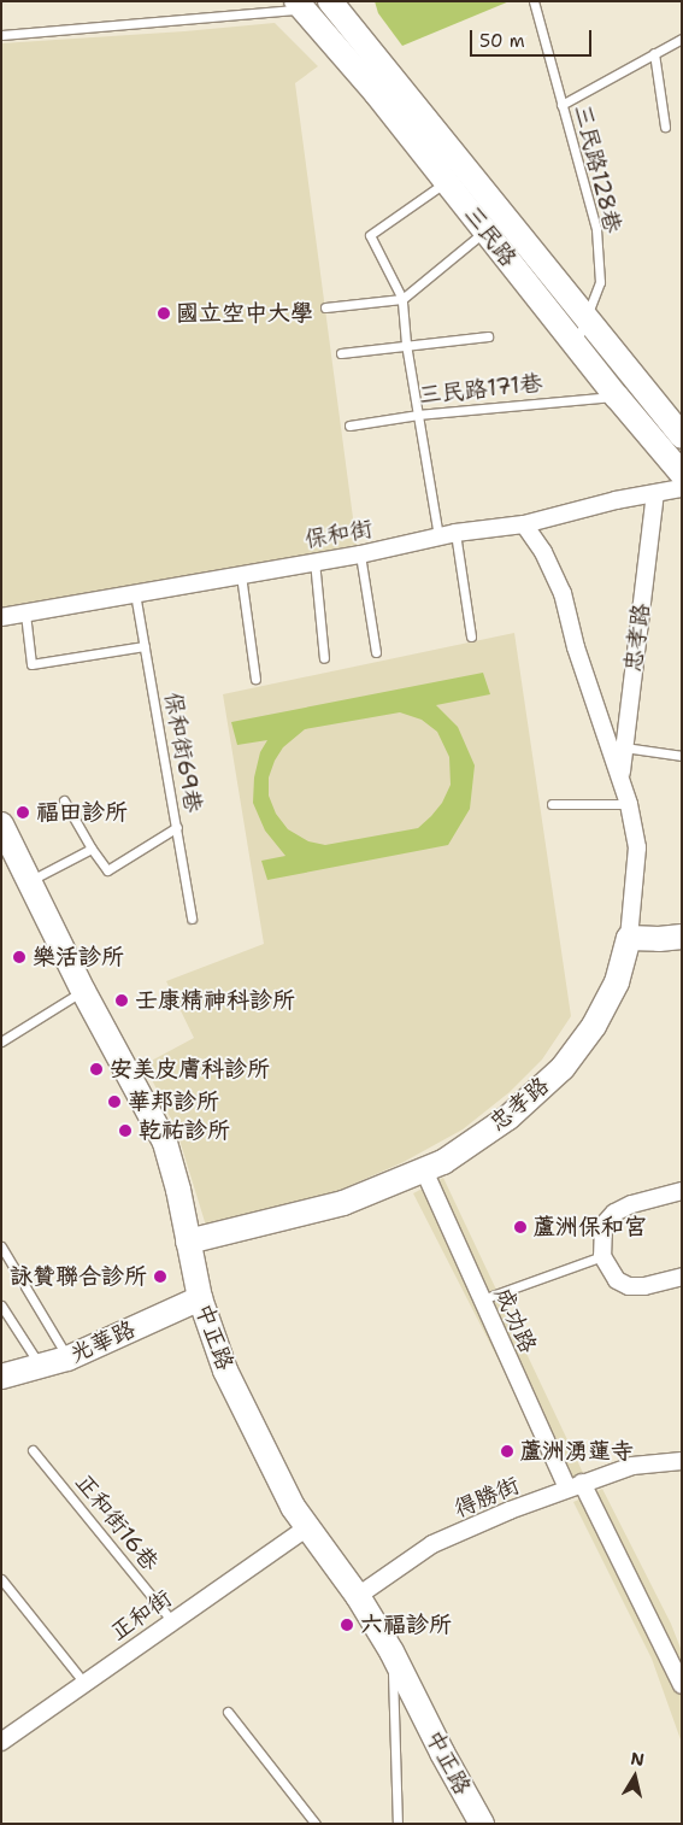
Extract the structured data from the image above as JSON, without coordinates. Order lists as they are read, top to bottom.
{
  "streets": {
    "street": [
      "三民路",
      "保和街",
      "忠孝路",
      "成功路",
      "中正路",
      "光華路",
      "得勝街",
      "正和街"
    ],
    "lane": [
      "三民路128巷",
      "三民路171巷",
      "保和街69巷",
      "正和街16巷"
    ]
  },
  "crossings": [
    ["三民路128巷", "三民路"],
    ["三民路", "三民路171巷"],
    ["保和街", "忠孝路"],
    ["保和街", "保和街69巷"],
    ["忠孝路", "成功路"],
    ["忠孝路", "中正路"],
    ["成功路", "得勝街"],
    ["中正路", "光華路"],
    ["中正路", "得勝街"],
    ["中正路", "正和街"],
    ["正和街16巷", "正和街"]
  ],
  "places": [
    "國立空中大學",
    "福田診所",
    "樂活診所",
    "壬康精神科診所",
    "安美皮膚科診所",
    "華邦診所",
    "乾祐診所",
    "蘆洲保和宮",
    "詠贊聯合診所",
    "蘆洲湧蓮寺",
    "六福診所"
  ],
  "scale_bar": "50 m",
  "north": "top"
}
